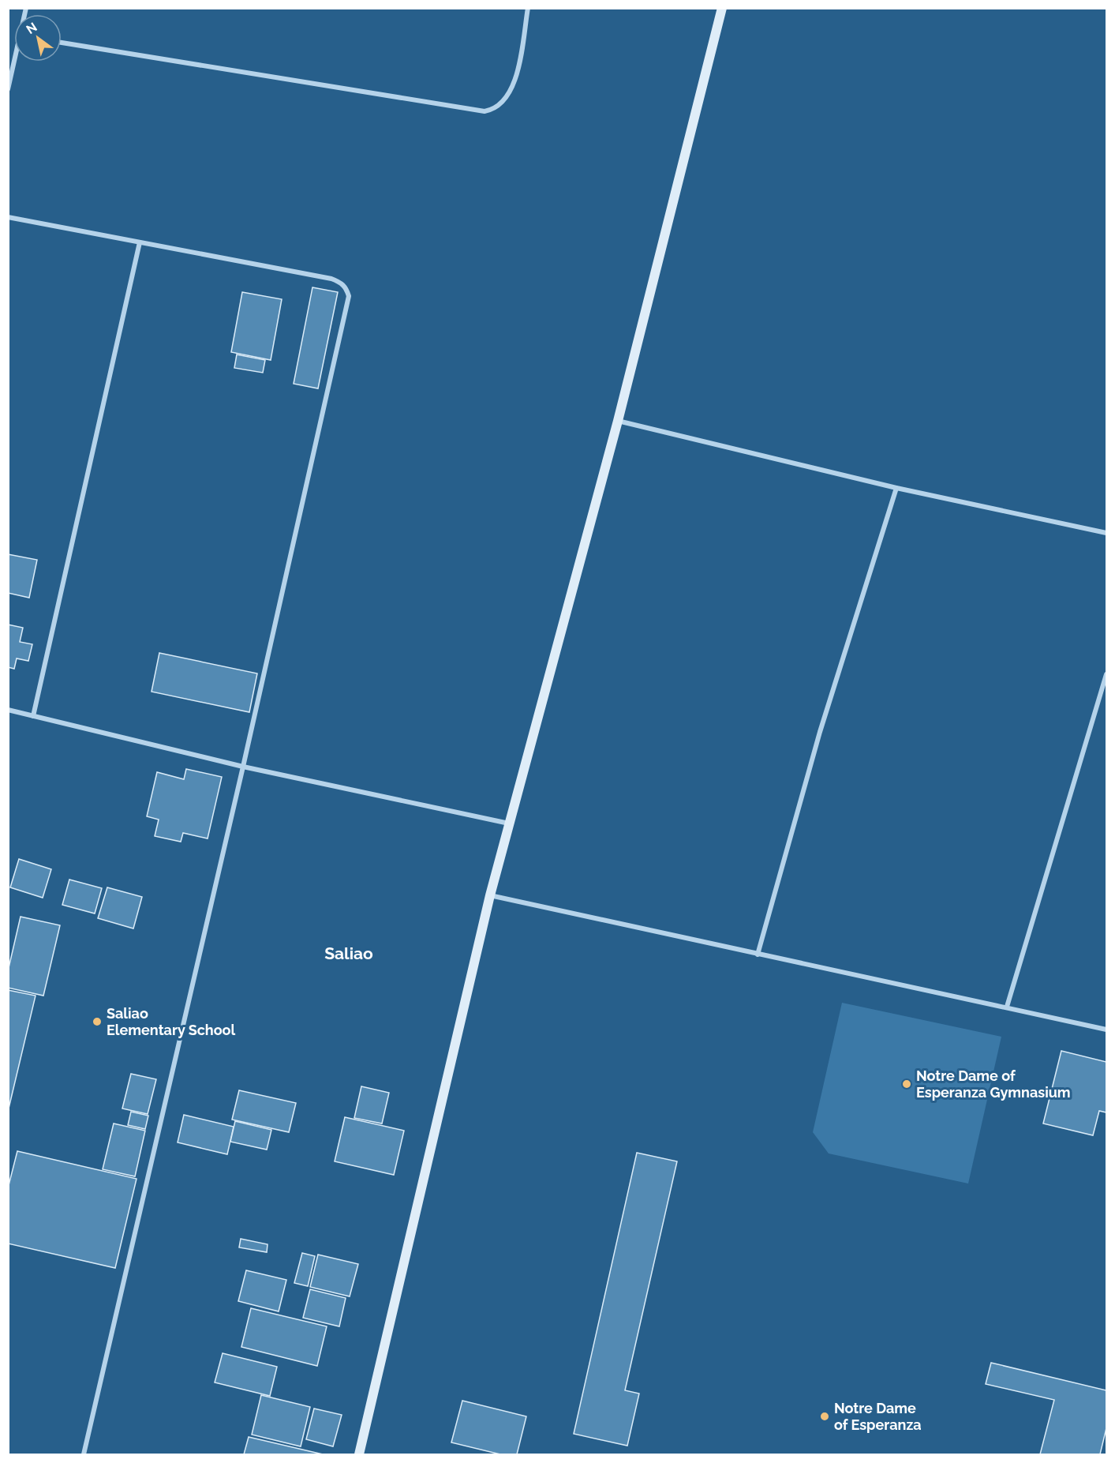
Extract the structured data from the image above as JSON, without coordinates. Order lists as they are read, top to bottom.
{
  "districts": ["Saliao"],
  "places": ["Saliao Elementary School", "Notre Dame of Esperanza Gymnasium", "Notre Dame of Esperanza"],
  "north": "top left"
}
